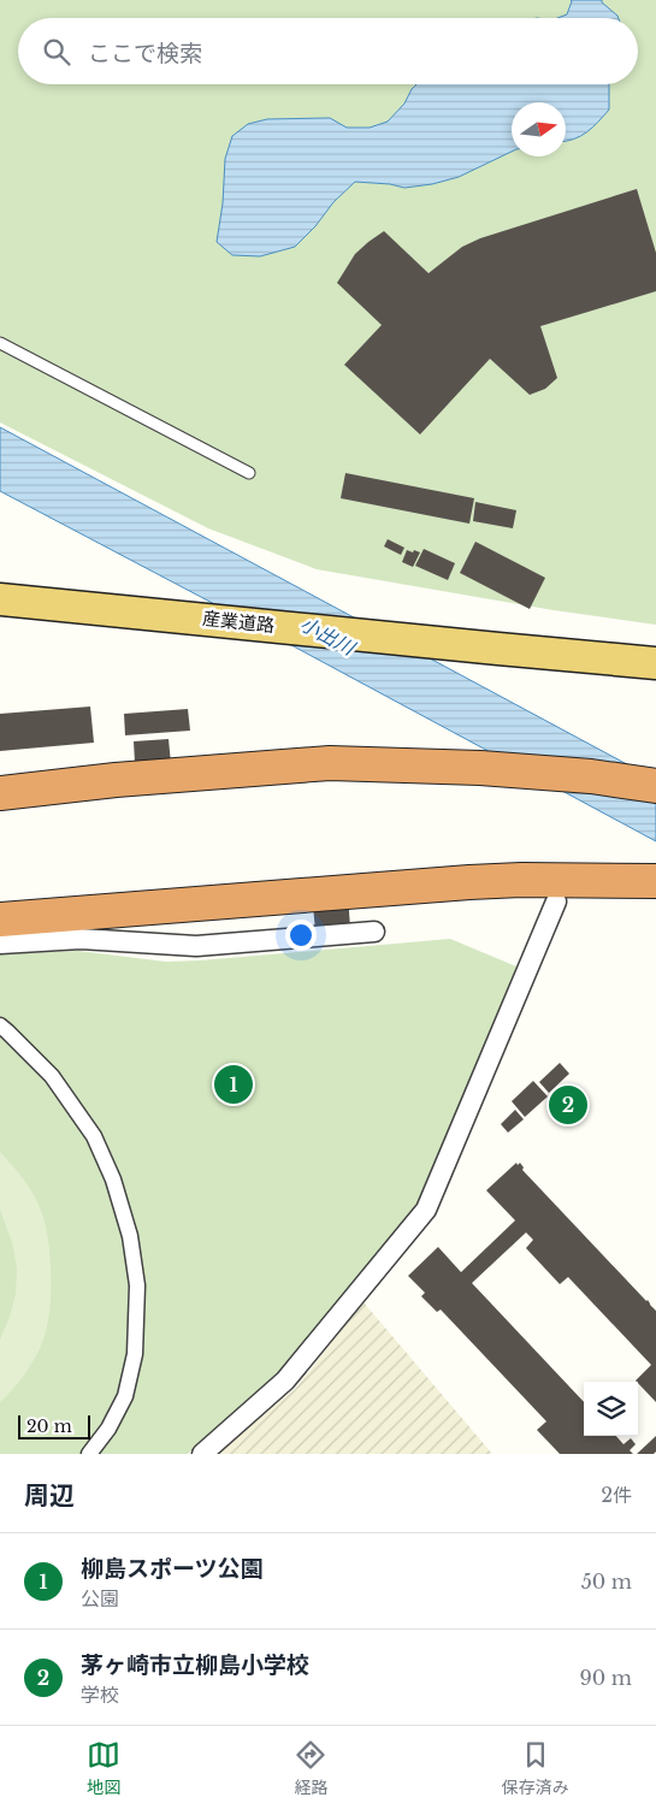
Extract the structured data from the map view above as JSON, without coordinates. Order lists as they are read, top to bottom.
{
  "streets": {
    "main road": ["産業道路"]
  },
  "water": ["小出川"],
  "scale_bar": "20 m",
  "north": "right",
  "page": {
    "search": "ここで検索",
    "pins": ["1", "2"],
    "scale": "20 m",
    "heading": ["周辺", "2件"],
    "list": [
      {
        "mark": "1",
        "name": "柳島スポーツ公園",
        "note": "公園",
        "value": "50 m"
      },
      {
        "mark": "2",
        "name": "茅ヶ崎市立柳島小学校",
        "note": "学校",
        "value": "90 m"
      }
    ],
    "nav": ["地図", "経路", "保存済み"]
  }
}
